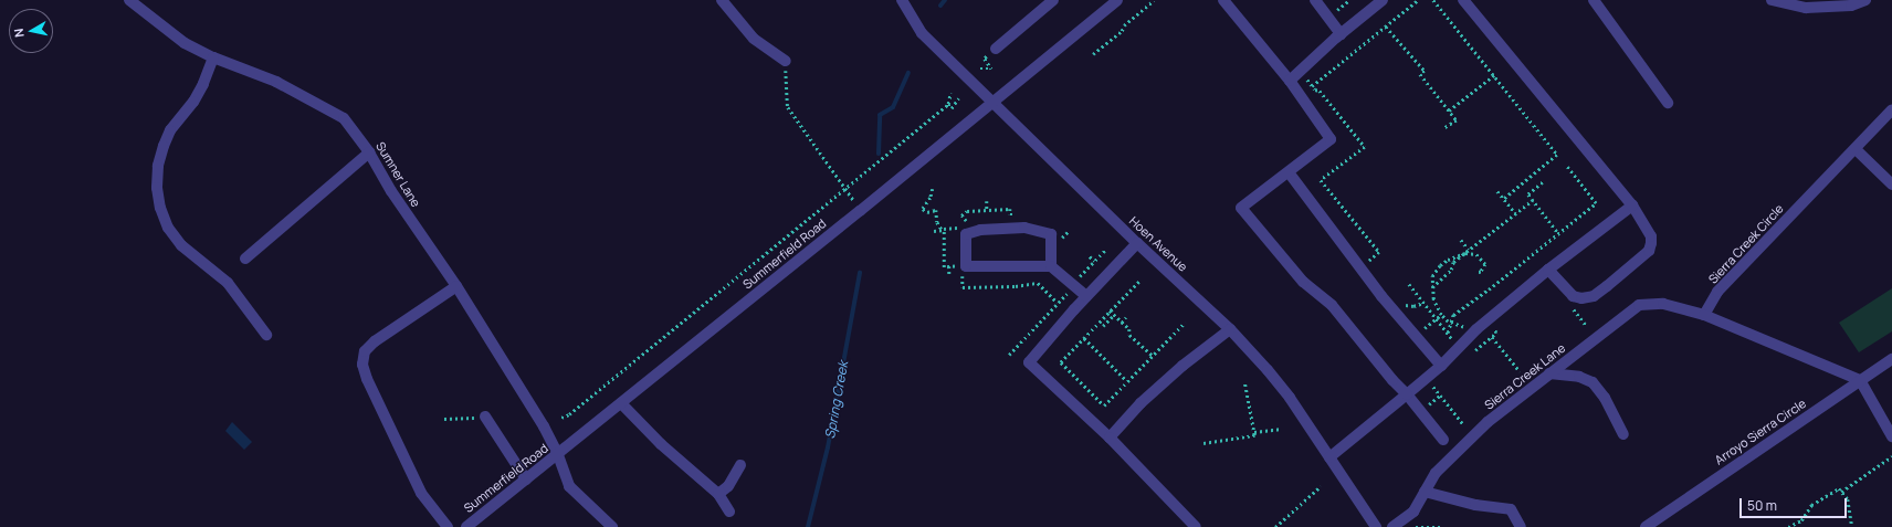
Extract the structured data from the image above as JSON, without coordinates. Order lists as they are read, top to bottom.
{
  "streets": {
    "street": [
      "Sumner Lane",
      "Hoen Avenue",
      "Sierra Creek Circle",
      "Summerfield Road",
      "Sierra Creek Lane",
      "Arroyo Sierra Circle"
    ]
  },
  "crossings": [
    ["Sumner Lane", "Summerfield Road"],
    ["Hoen Avenue", "Summerfield Road"],
    ["Sierra Creek Circle", "Sierra Creek Lane"]
  ],
  "water": ["Spring Creek"],
  "scale_bar": "50 m",
  "north": "left"
}
